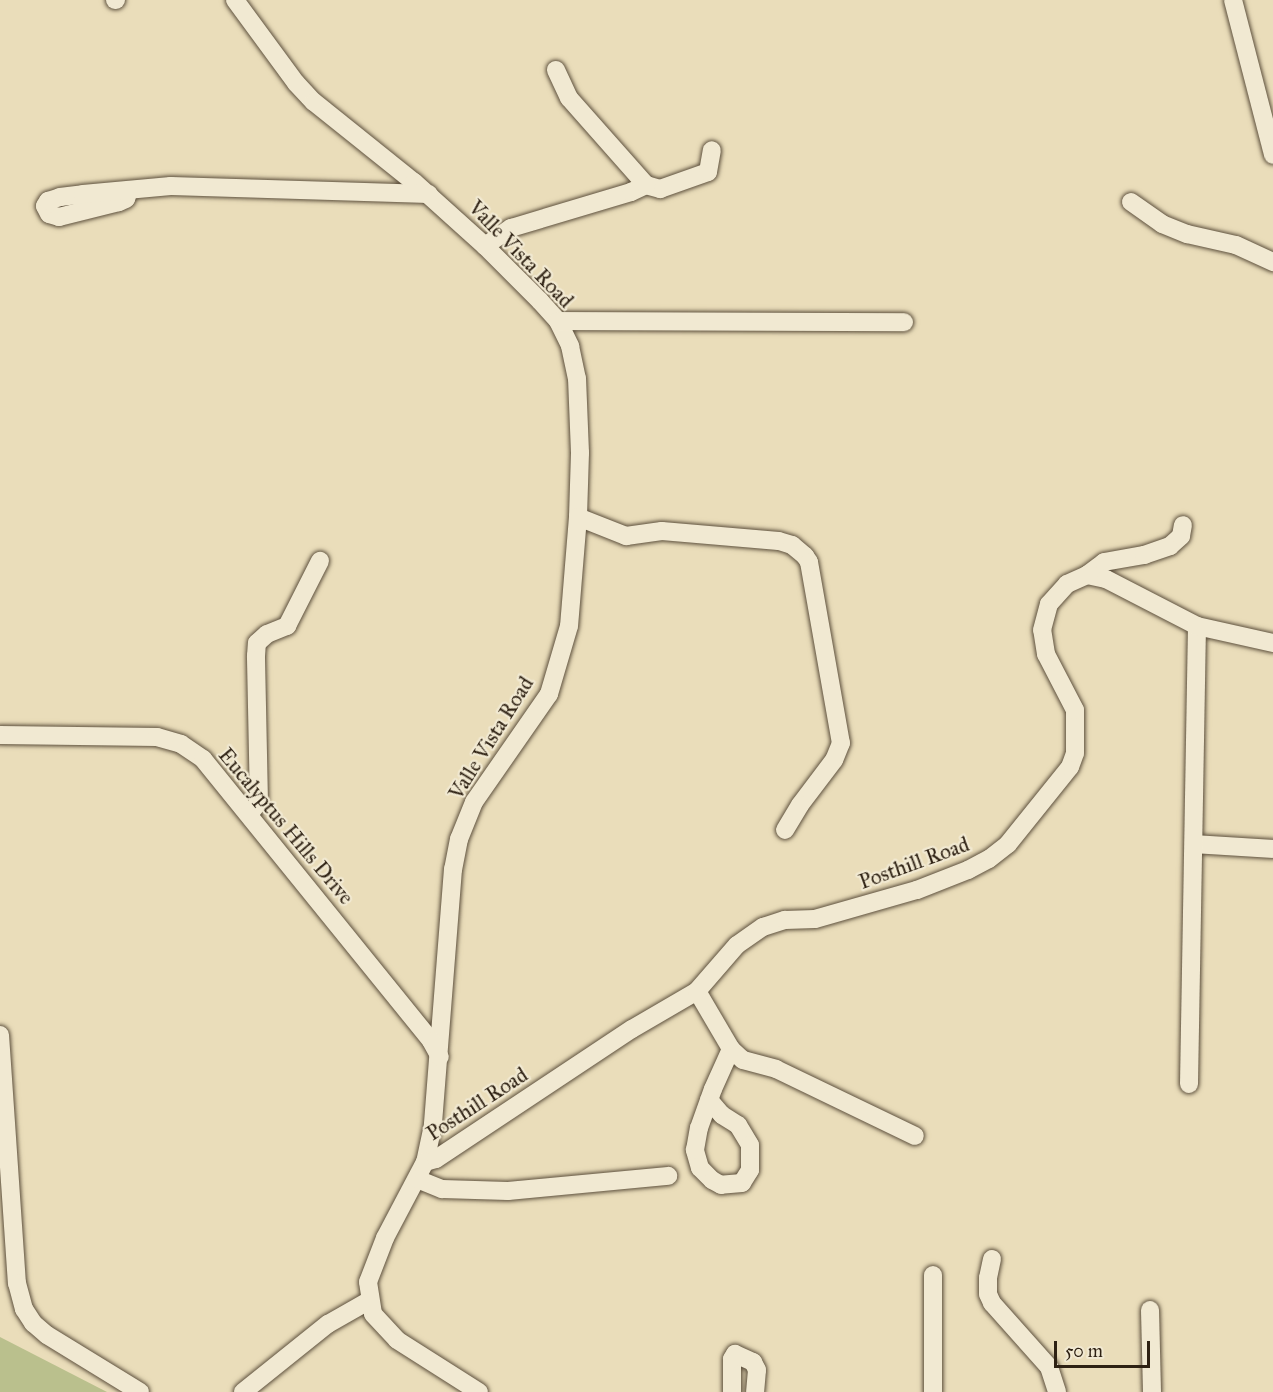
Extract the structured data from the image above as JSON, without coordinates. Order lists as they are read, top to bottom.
{
  "streets": {
    "street": ["Valle Vista Road", "Eucalyptus Hills Drive", "Posthill Road"]
  },
  "crossings": [
    ["Valle Vista Road", "Eucalyptus Hills Drive"],
    ["Valle Vista Road", "Posthill Road"]
  ],
  "scale_bar": "50 m"
}
